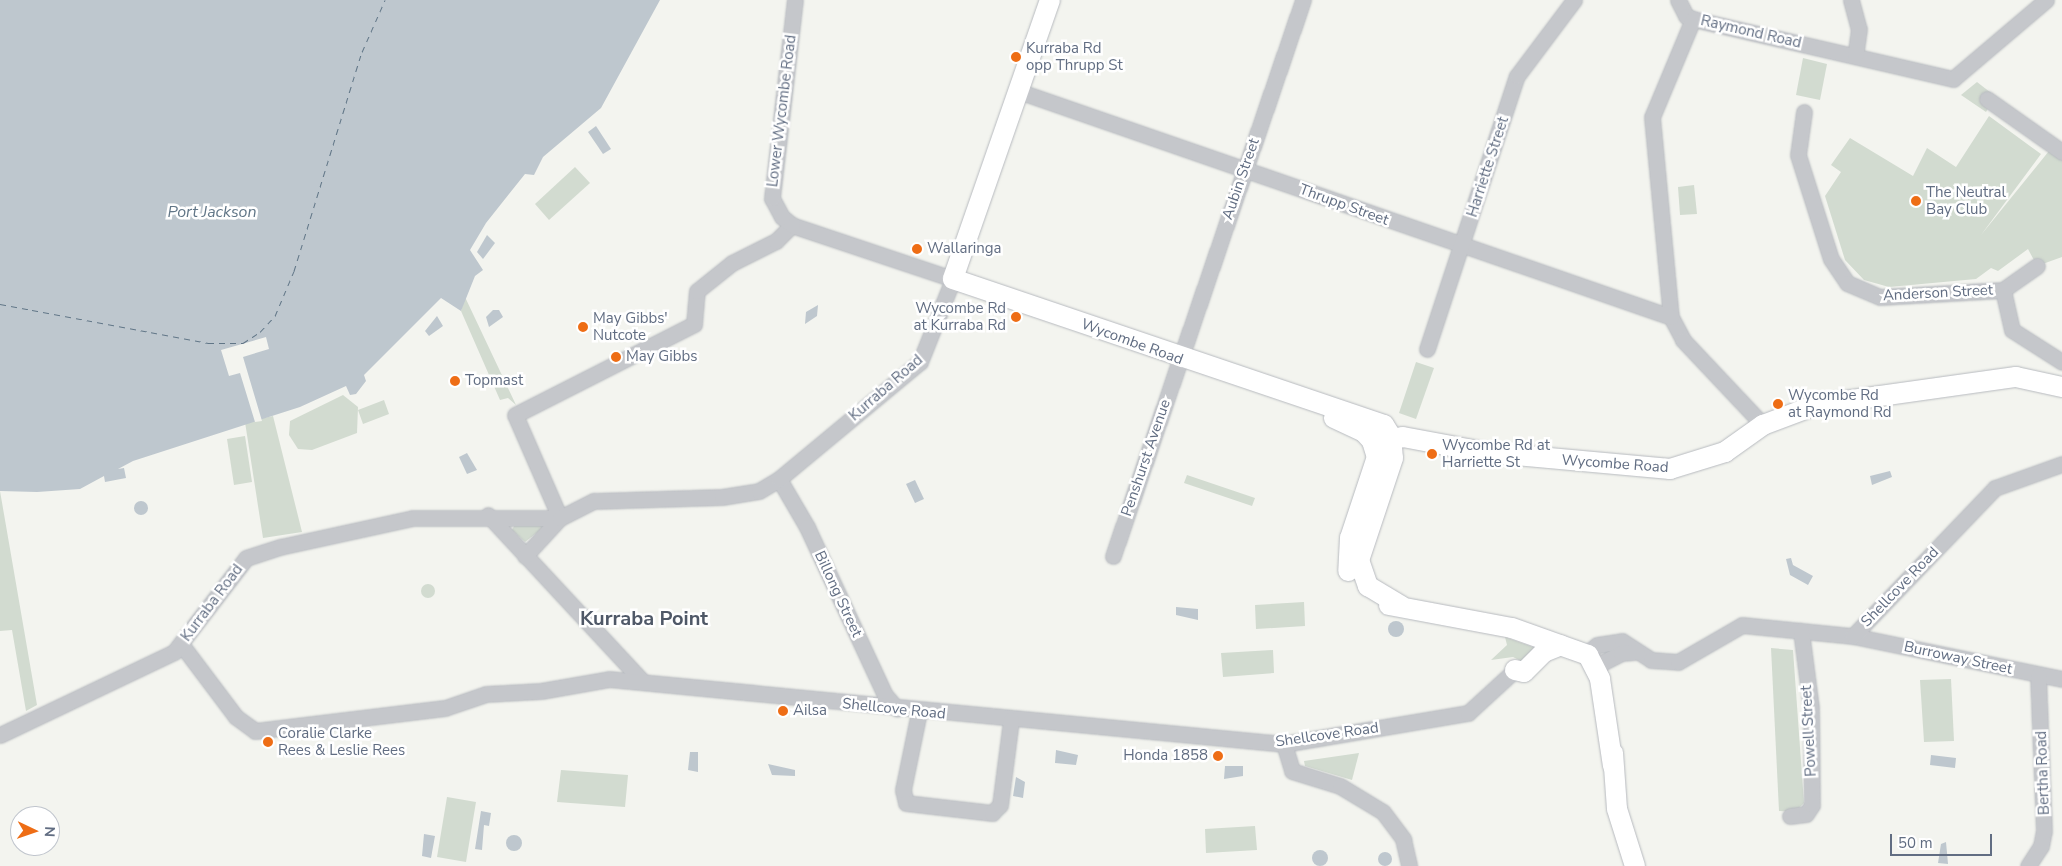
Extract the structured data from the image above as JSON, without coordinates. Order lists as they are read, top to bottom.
{
  "streets": {
    "main road": ["Wycombe Road", "Kurraba Road"],
    "street": [
      "Raymond Road",
      "Lower Wycombe Road",
      "Harriette Street",
      "Aubin Street",
      "Thrupp Street",
      "Anderson Street",
      "Penshurst Avenue",
      "Shellcove Road",
      "Billong Street",
      "Burroway Street",
      "Powell Street",
      "Bertha Road"
    ]
  },
  "crossings": [
    ["Raymond Road", "Thrupp Street"],
    ["Raymond Road", "Wycombe Road"],
    ["Harriette Street", "Thrupp Street"],
    ["Aubin Street", "Thrupp Street"],
    ["Aubin Street", "Wycombe Road"],
    ["Aubin Street", "Penshurst Avenue"],
    ["Thrupp Street", "Kurraba Road"],
    ["Wycombe Road", "Kurraba Road"],
    ["Wycombe Road", "Penshurst Avenue"],
    ["Kurraba Road", "Shellcove Road"],
    ["Kurraba Road", "Billong Street"],
    ["Shellcove Road", "Billong Street"],
    ["Shellcove Road", "Burroway Street"],
    ["Shellcove Road", "Powell Street"],
    ["Burroway Street", "Bertha Road"]
  ],
  "districts": ["Kurraba Point"],
  "water": ["Port Jackson"],
  "places": [
    "Kurraba Rd opp Thrupp St",
    "The Neutral Bay Club",
    "Wallaringa",
    "Wycombe Rd at Kurraba Rd",
    "May Gibbs' Nutcote",
    "May Gibbs",
    "Topmast",
    "Wycombe Rd at Raymond Rd",
    "Wycombe Rd at Harriette St",
    "Ailsa",
    "Coralie Clarke Rees & Leslie Rees",
    "Honda 1858"
  ],
  "scale_bar": "50 m",
  "north": "right"
}
